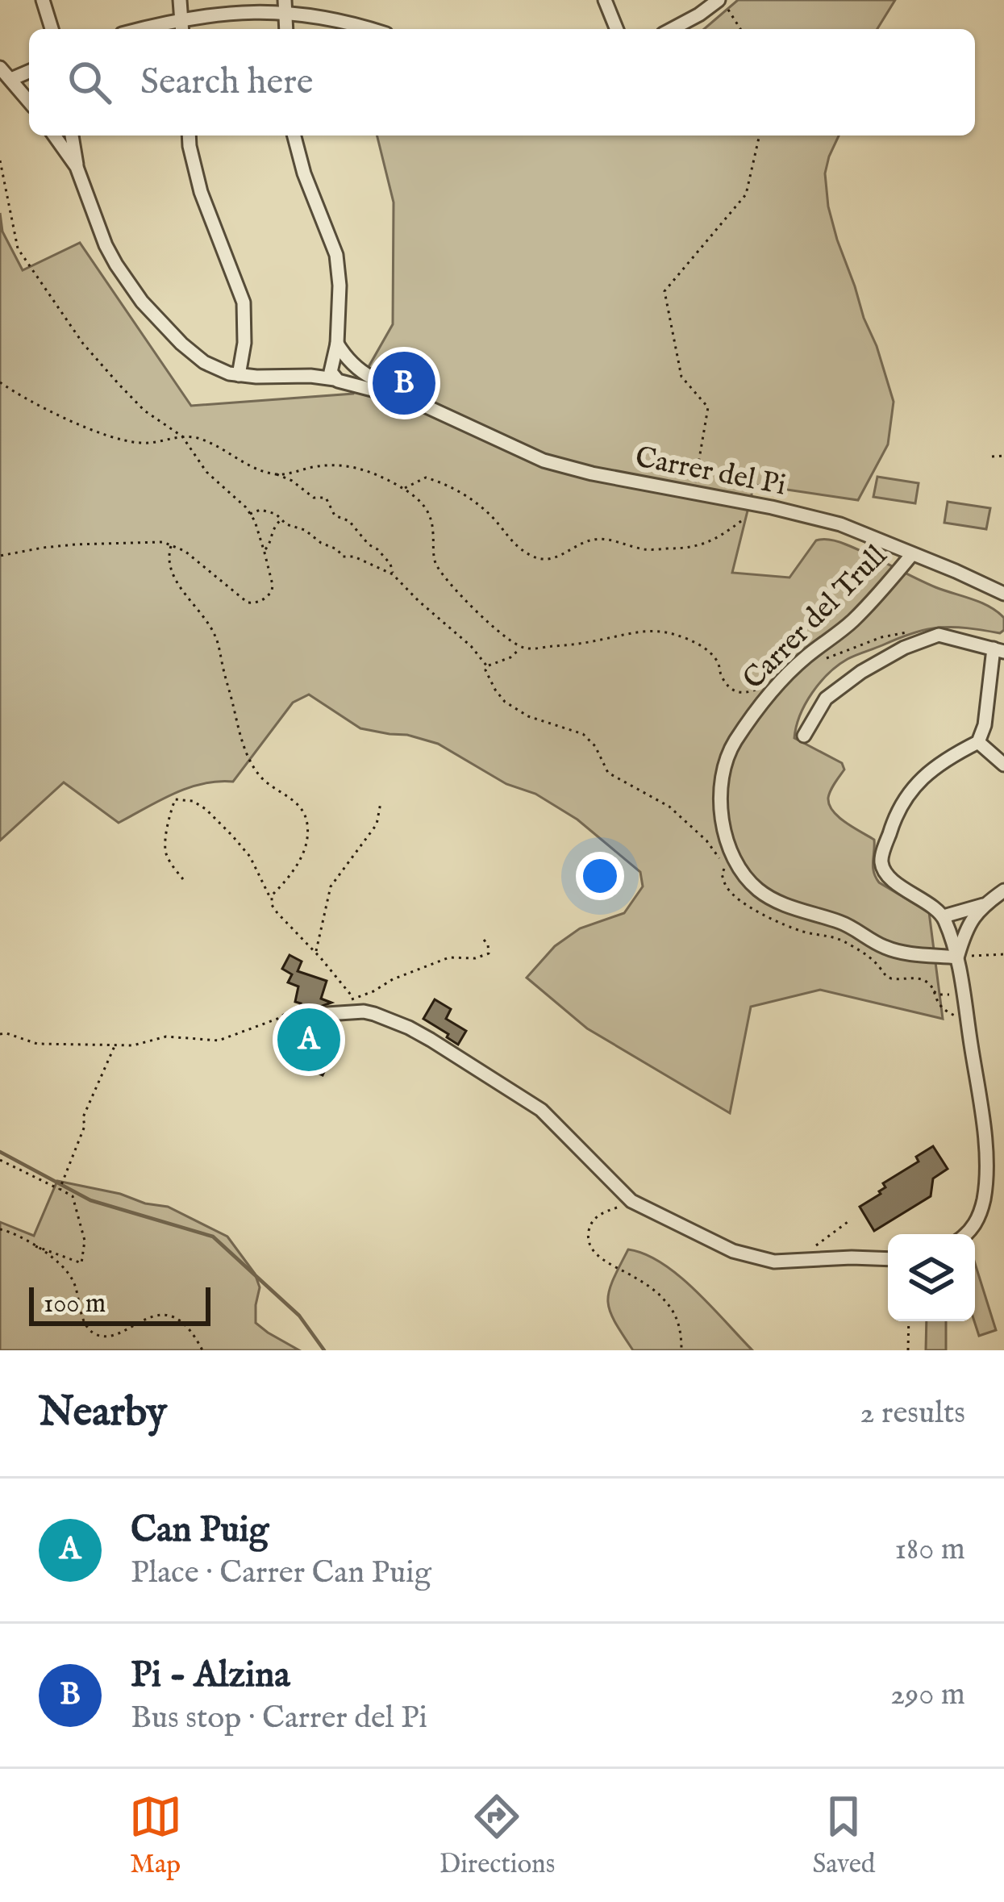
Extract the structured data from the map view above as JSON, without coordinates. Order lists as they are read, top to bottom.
{
  "streets": {
    "street": ["Carrer del Pi", "Carrer del Trull"]
  },
  "crossings": [
    ["Carrer del Pi", "Carrer del Trull"]
  ],
  "scale_bar": "100 m",
  "page": {
    "search": "Search here",
    "pins": ["B", "A"],
    "scale": "100 m",
    "heading": ["Nearby", "2 results"],
    "list": [
      {
        "mark": "A",
        "name": "Can Puig",
        "note": "Place · Carrer Can Puig",
        "value": "180 m"
      },
      {
        "mark": "B",
        "name": "Pi - Alzina",
        "note": "Bus stop · Carrer del Pi",
        "value": "290 m"
      }
    ],
    "nav": ["Map", "Directions", "Saved"]
  }
}
